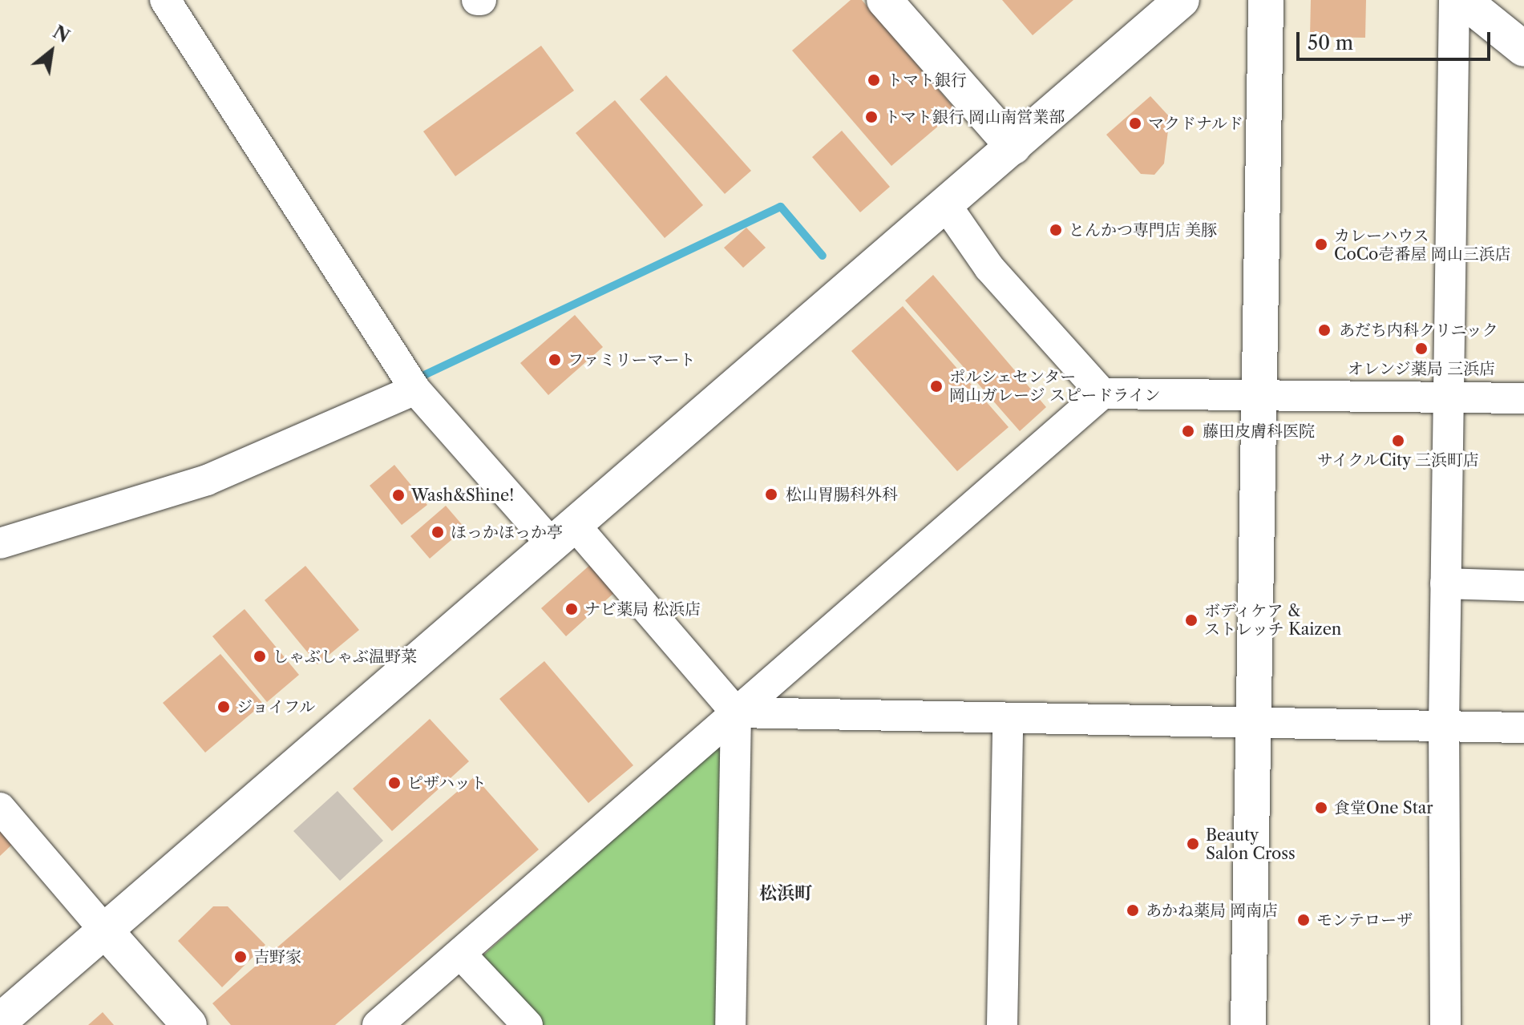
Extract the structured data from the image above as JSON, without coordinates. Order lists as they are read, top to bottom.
{
  "districts": ["松浜町"],
  "places": [
    "トマト銀行",
    "トマト銀行 岡山南営業部",
    "マクドナルド",
    "とんかつ専門店 美豚",
    "カレーハウス CoCo壱番屋 岡山三浜店",
    "あだち内科クリニック",
    "オレンジ薬局 三浜店",
    "ファミリーマート",
    "ポルシェセンター 岡山ガレージ スピードライン",
    "藤田皮膚科医院",
    "サイクルCity 三浜町店",
    "松山胃腸科外科",
    "Wash&Shine!",
    "ほっかほっか亭",
    "ナビ薬局 松浜店",
    "ボディケア & ストレッチ Kaizen",
    "しゃぶしゃぶ温野菜",
    "ジョイフル",
    "ピザハット",
    "食堂One Star",
    "Beauty Salon Cross",
    "あかね薬局 岡南店",
    "モンテローザ",
    "吉野家"
  ],
  "scale_bar": "50 m",
  "north": "top right"
}
